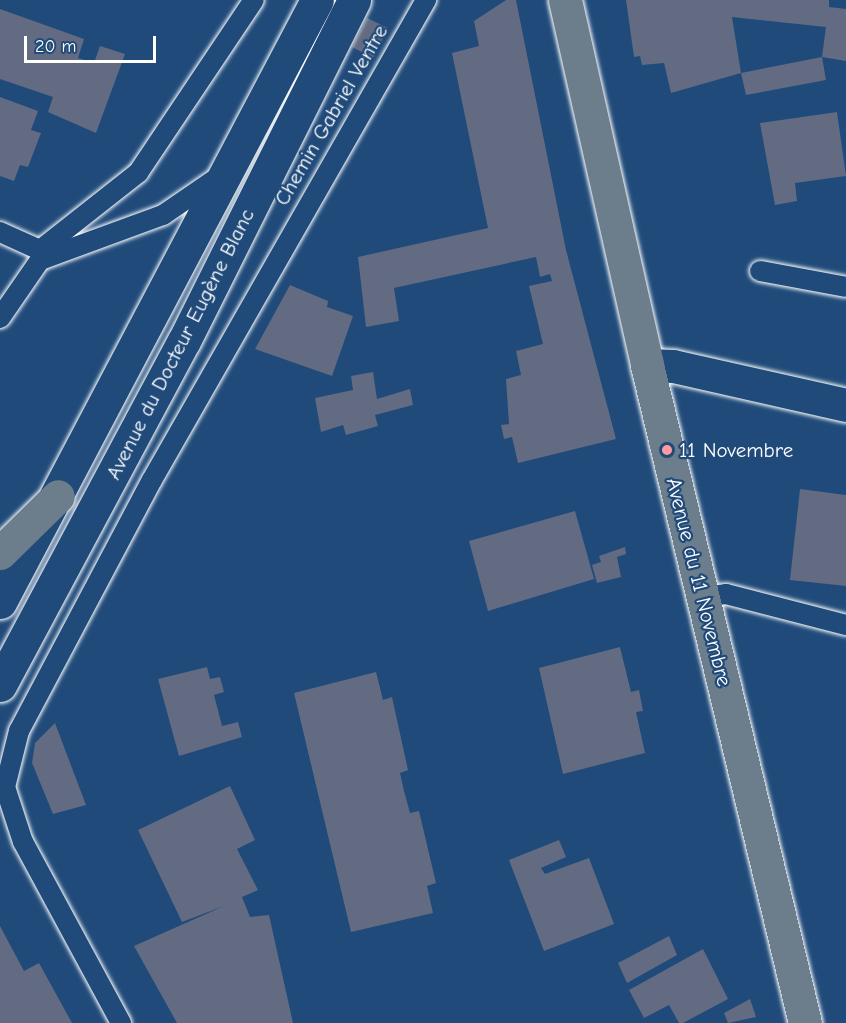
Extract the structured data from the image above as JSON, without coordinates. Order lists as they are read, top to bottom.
{
  "streets": {
    "main road": ["Avenue du Docteur Eugène Blanc", "Avenue du 11 Novembre"],
    "lane": ["Chemin Gabriel Ventre"]
  },
  "places": ["11 Novembre"],
  "scale_bar": "20 m"
}
